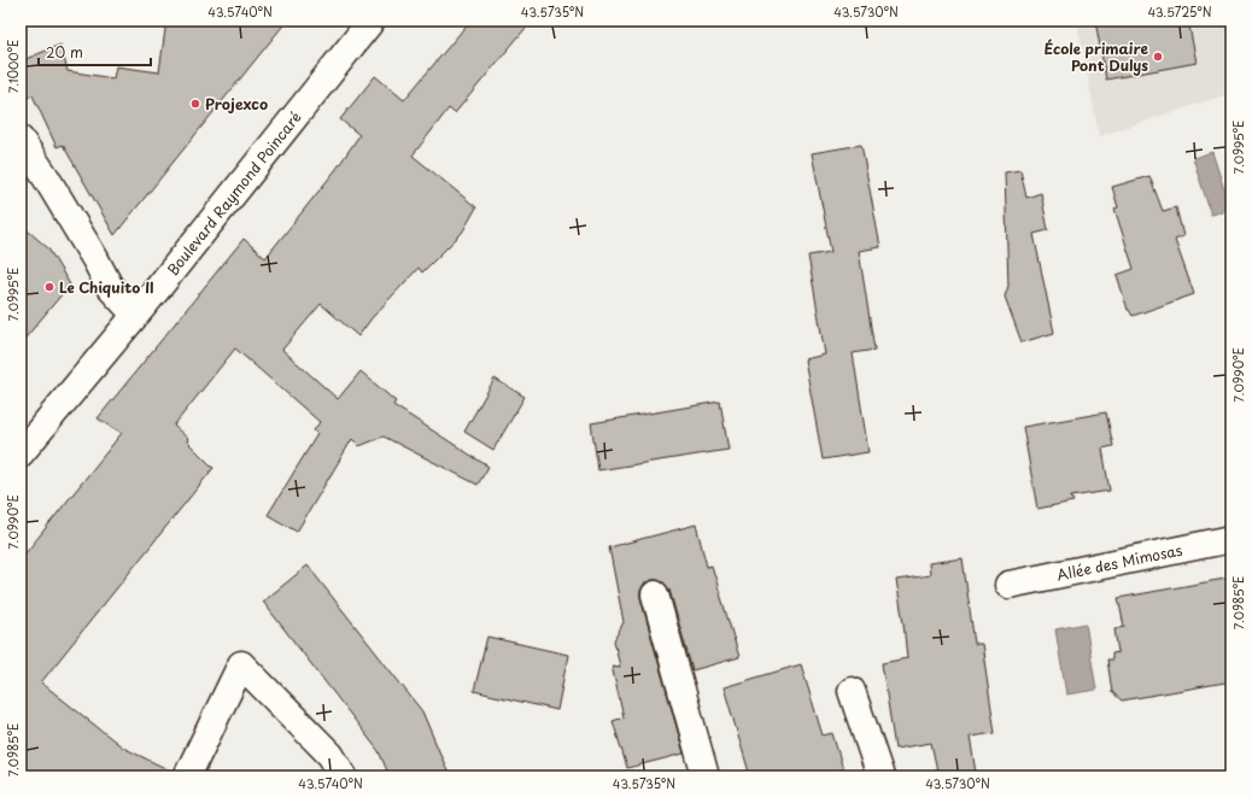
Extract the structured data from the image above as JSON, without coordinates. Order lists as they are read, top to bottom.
{
  "streets": {
    "main road": ["Boulevard Raymond Poincaré", "Allée des Mimosas"]
  },
  "places": ["École primaire Pont Dulys", "Projexco", "Le Chiquito II"],
  "scale_bar": "20 m",
  "coordinates": [
    "43.5740°N",
    "43.5735°N",
    "43.5730°N",
    "43.5725°N",
    "7.1000°E",
    "7.0995°E",
    "7.0990°E",
    "7.0985°E"
  ]
}
